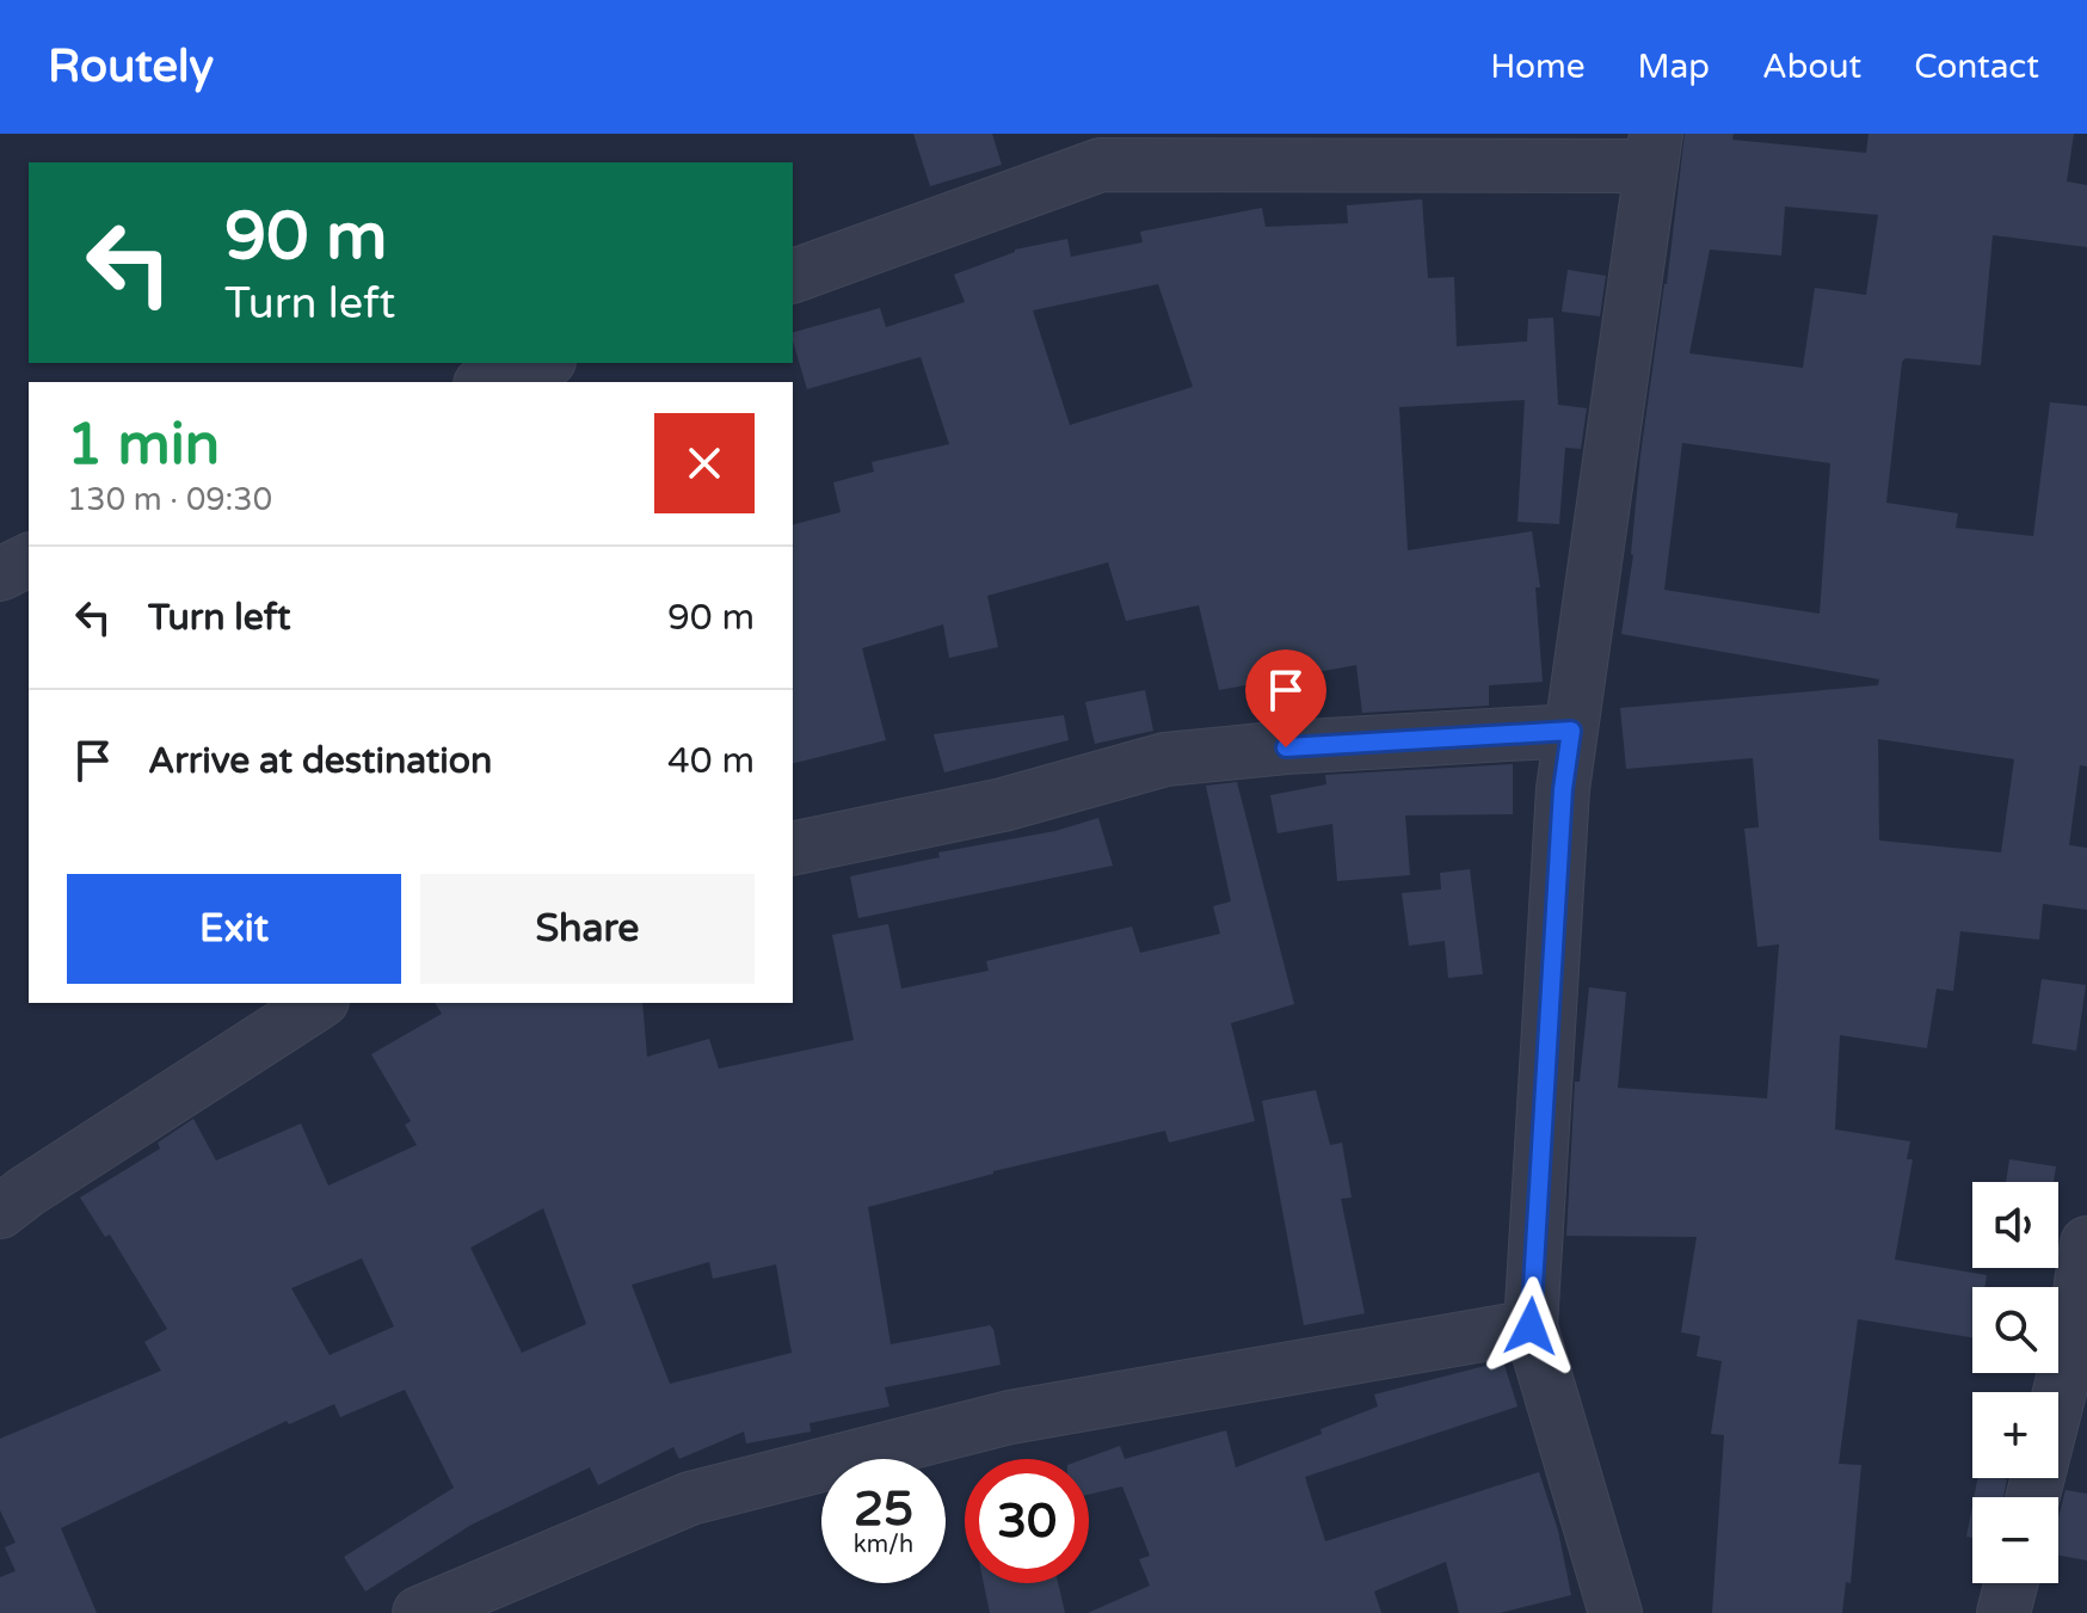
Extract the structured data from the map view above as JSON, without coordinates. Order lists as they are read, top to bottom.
{
  "page": {
    "header": "Routely",
    "nav": [
      "Home",
      "Map",
      "About",
      "Contact"
    ],
    "turn": ["90 m", "Turn left"],
    "heading": ["1 min", "130 m · 09:30"],
    "list": [
      {
        "name": "Turn left",
        "value": "90 m"
      },
      {
        "name": "Arrive at destination",
        "value": "40 m"
      }
    ],
    "buttons": ["Exit", "Share"],
    "map_buttons": ["+", "−"],
    "speed": "25 km/h",
    "limit": "30"
  }
}
